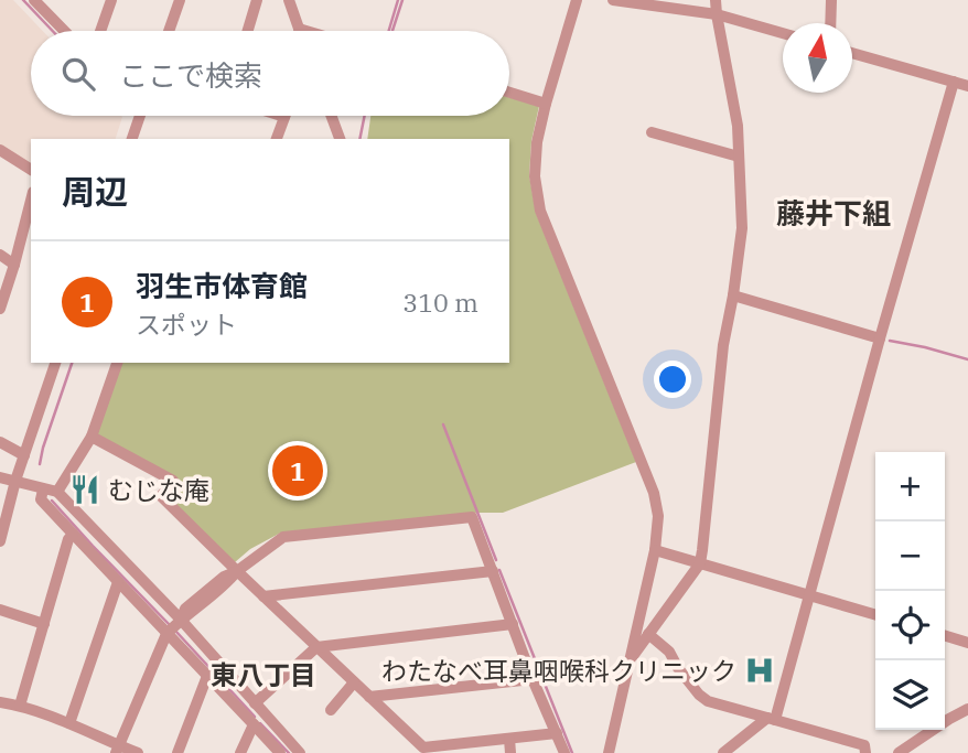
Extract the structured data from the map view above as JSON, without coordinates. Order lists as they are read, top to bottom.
{
  "districts": ["藤井下組", "東八丁目"],
  "places": {
    "restaurant": ["むじな庵"],
    "hospital": ["わたなべ耳鼻咽喉科クリニック"]
  },
  "north": "top",
  "page": {
    "search": "ここで検索",
    "heading": "周辺",
    "list": [
      {
        "mark": "1",
        "name": "羽生市体育館",
        "note": "スポット",
        "value": "310 m"
      }
    ],
    "pins": "1",
    "map_buttons": ["+", "−"]
  }
}
